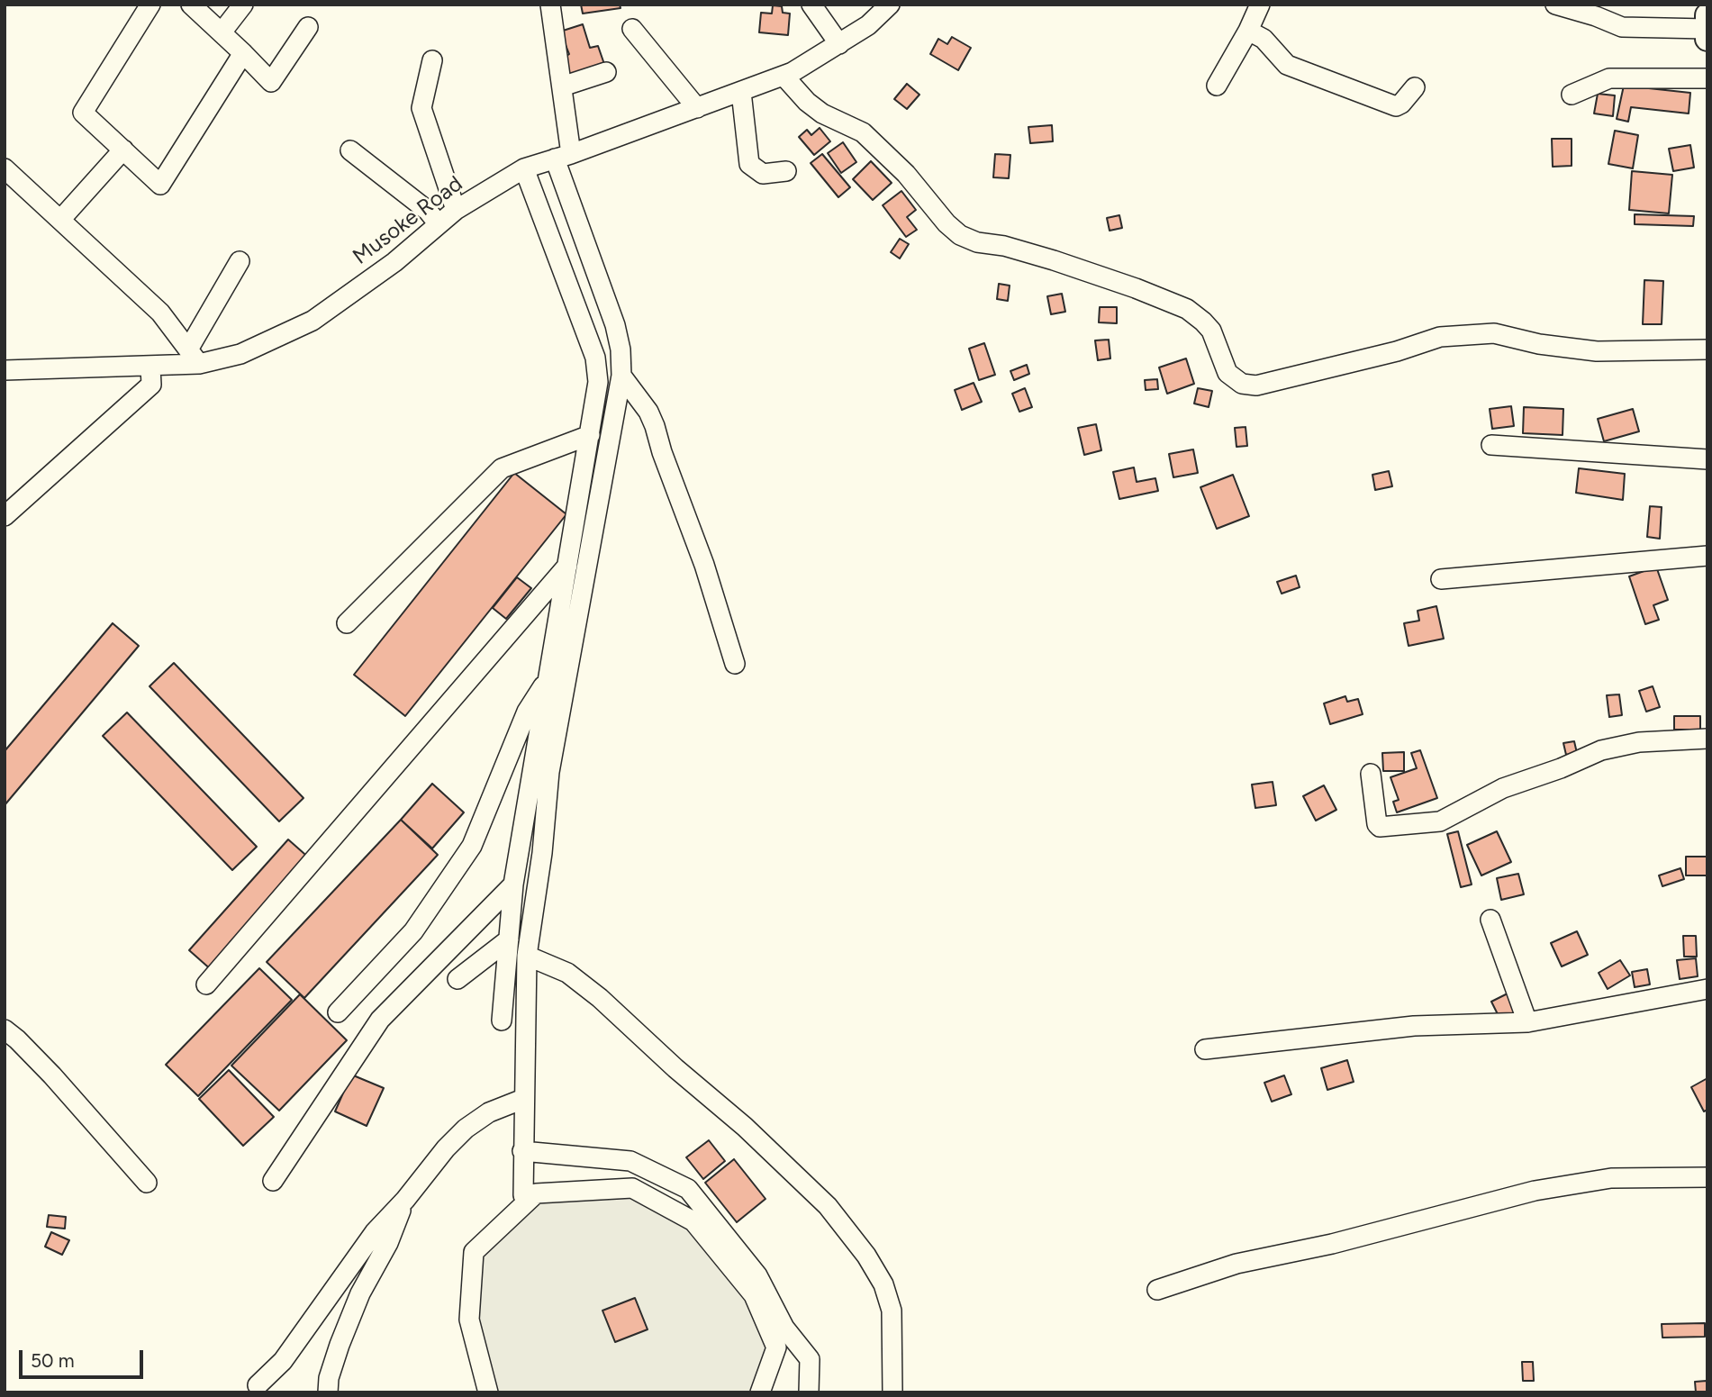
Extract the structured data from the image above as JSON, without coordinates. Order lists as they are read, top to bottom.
{
  "streets": {
    "street": ["Musoke Road"]
  },
  "scale_bar": "50 m"
}
